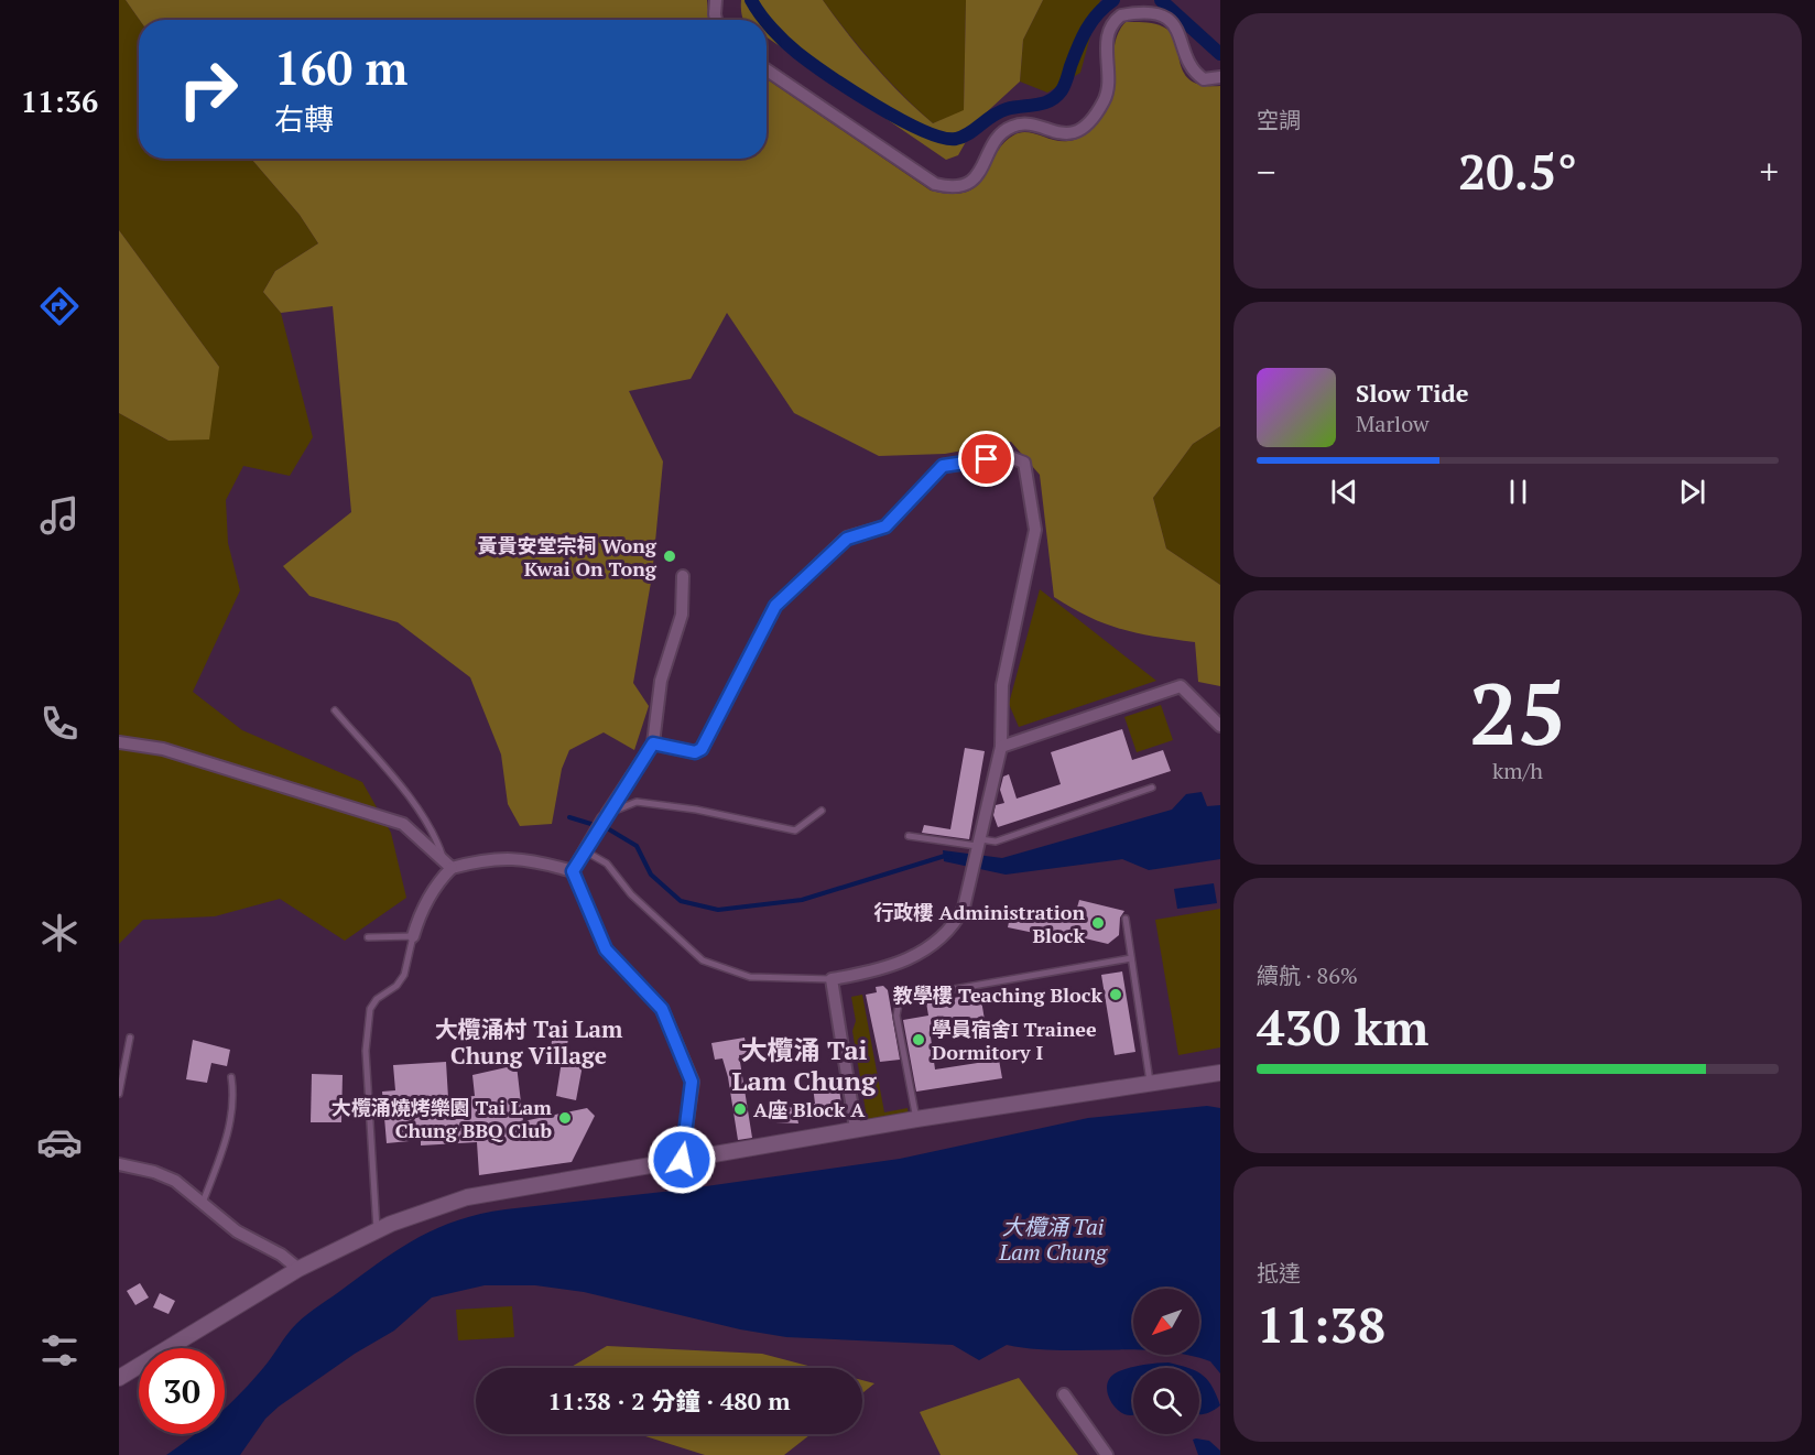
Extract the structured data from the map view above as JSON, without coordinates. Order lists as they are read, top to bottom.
{
  "districts": ["大欖涌村 Tai Lam Chung Village", "大欖涌 Tai Lam Chung"],
  "water": ["大欖涌 Tai Lam Chung"],
  "places": [
    "黃貴安堂宗祠 Wong Kwai On Tong",
    "行政樓 Administration Block",
    "教學樓 Teaching Block",
    "學員宿舍I Trainee Dormitory I",
    "A座 Block A",
    "大欖涌燒烤樂園 Tai Lam Chung BBQ Club"
  ],
  "north": "bottom left",
  "page": {
    "tabs": "11:36",
    "tile": [
      "空調",
      ["25", "km/h"],
      ["續航 · 86%", "430 km"],
      ["抵達", "11:38"]
    ],
    "turn": ["160 m", "右轉"],
    "heat": ["−", "20.5°", "+"],
    "song": ["Slow Tide", "Marlow"],
    "limit": "30",
    "trip": "11:38 · 2 分鐘 · 480 m"
  }
}
